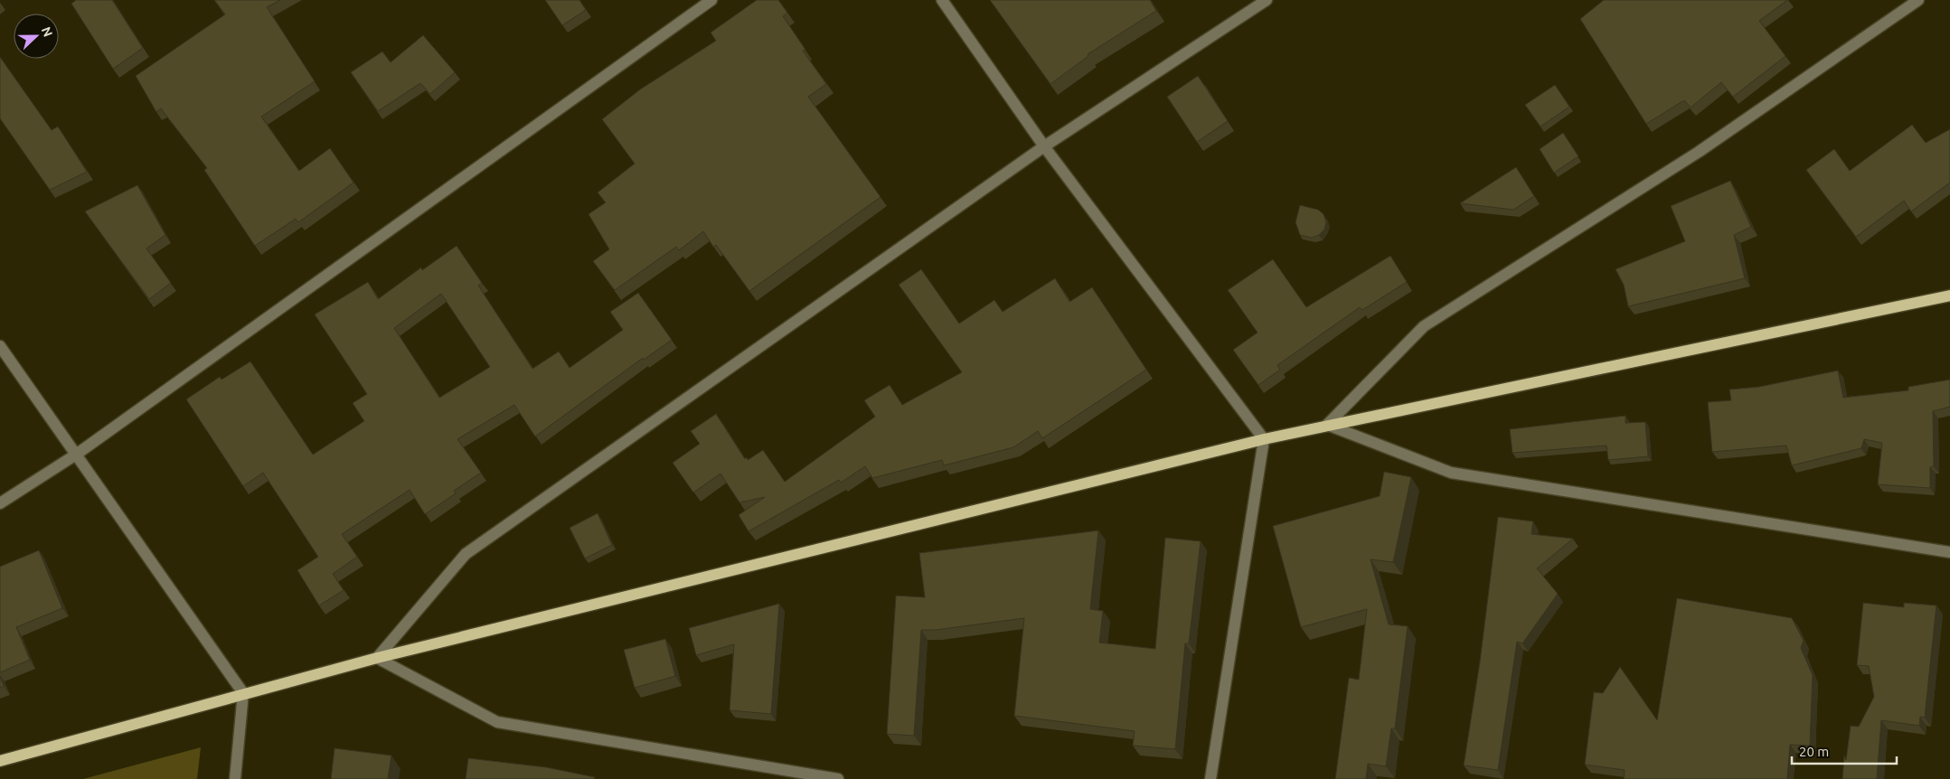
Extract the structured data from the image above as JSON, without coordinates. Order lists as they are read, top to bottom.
{
  "scale_bar": "20 m",
  "north": "right"
}
